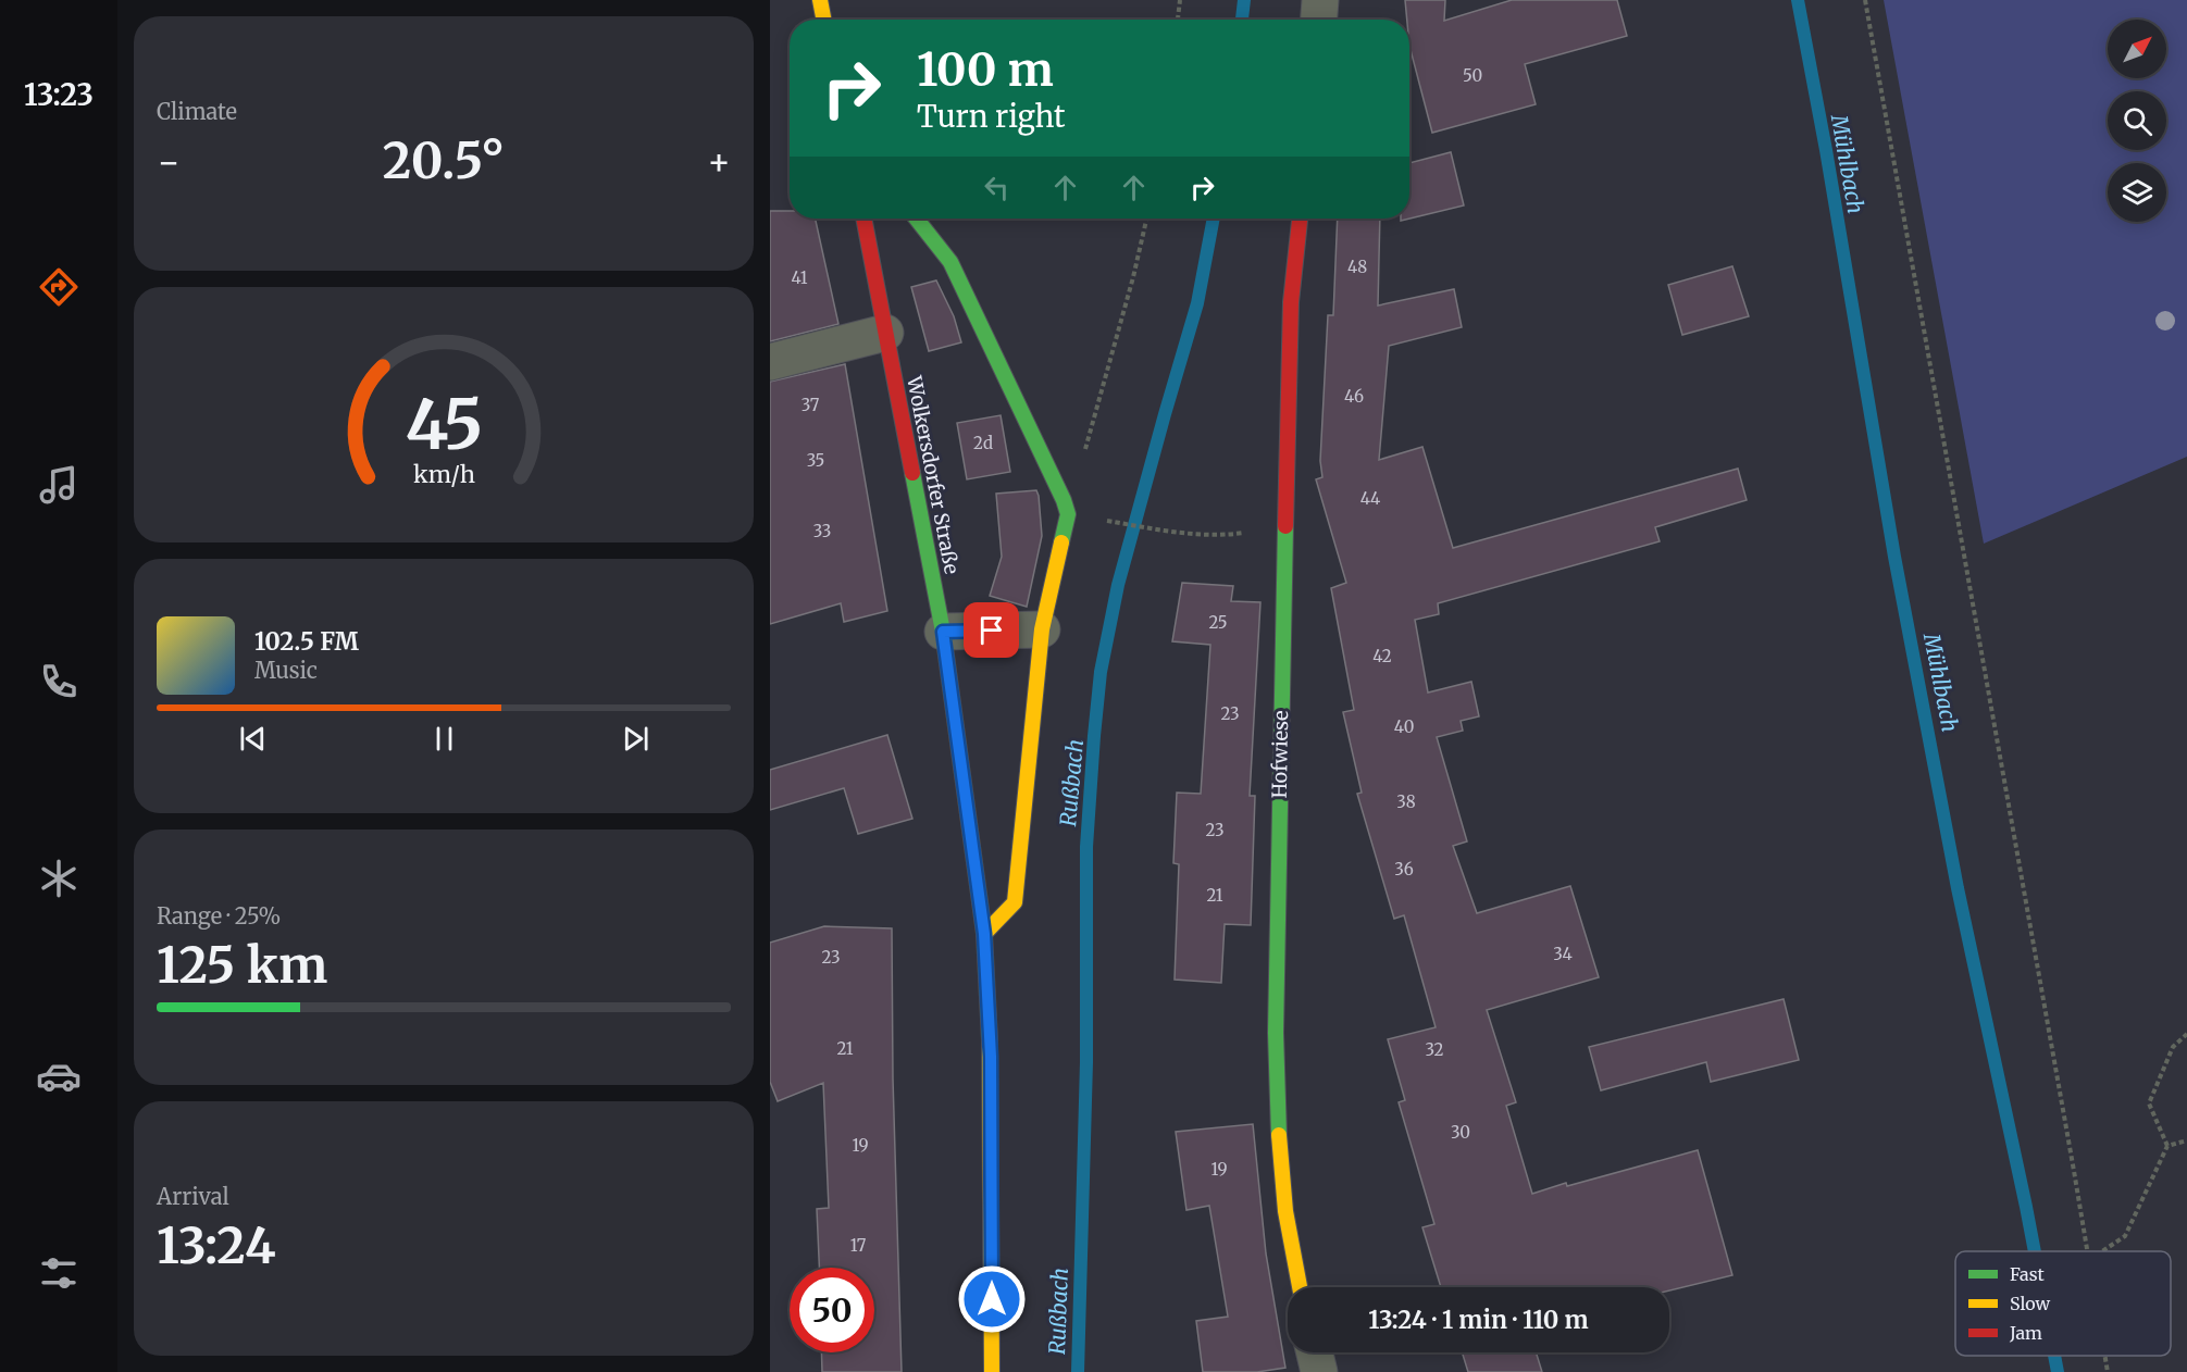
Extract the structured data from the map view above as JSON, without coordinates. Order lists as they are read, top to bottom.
{
  "streets": {
    "street": ["Wolkersdorfer Straße", "Hofwiese"]
  },
  "water": ["Mühlbach", "Rußbach"],
  "house_numbers": [
    "50",
    "48",
    "41",
    "46",
    "37",
    "2d",
    "35",
    "44",
    "33",
    "25",
    "42",
    "23",
    "40",
    "38",
    "23",
    "36",
    "21",
    "34",
    "23",
    "21",
    "32",
    "30",
    "19",
    "19",
    "17"
  ],
  "legend": ["Fast", "Slow", "Jam"],
  "north": "top right",
  "page": {
    "tabs": "13:23",
    "tile": [
      "Climate",
      ["Range · 25%", "125 km"],
      ["Arrival", "13:24"]
    ],
    "turn": ["100 m", "Turn right"],
    "heat": ["−", "20.5°", "+"],
    "song": ["102.5 FM", "Music"],
    "limit": "50",
    "trip": "13:24 · 1 min · 110 m",
    "gauge": ["45", "km/h"]
  }
}
